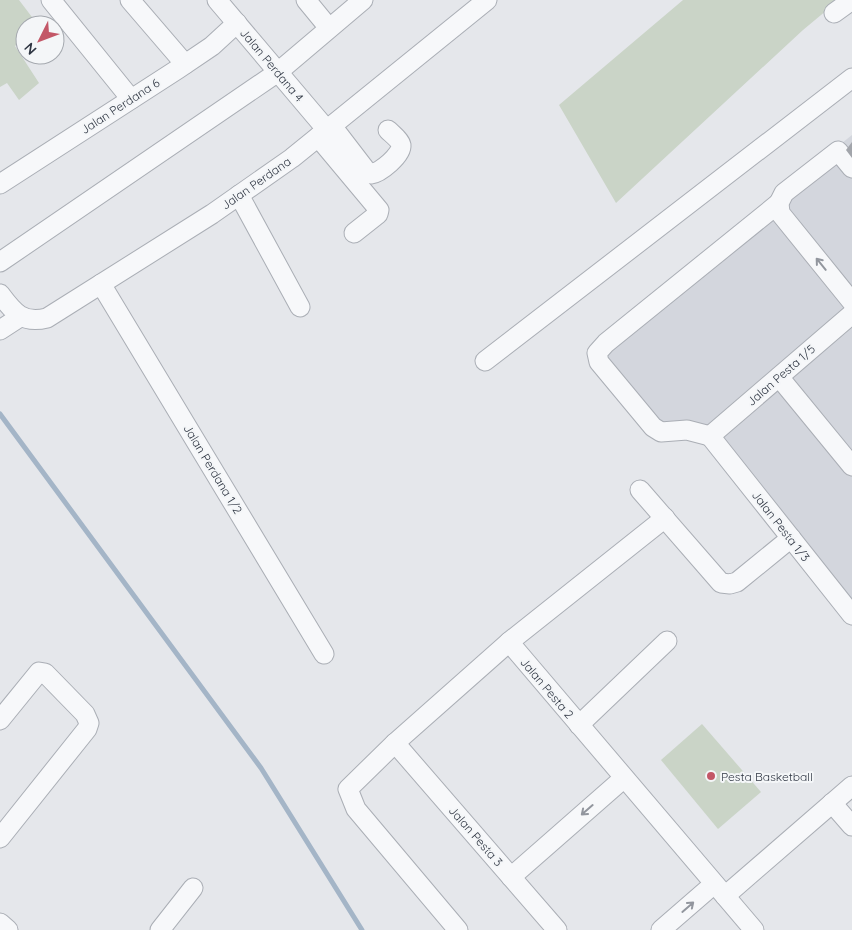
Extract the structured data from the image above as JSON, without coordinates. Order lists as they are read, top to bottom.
{
  "streets": {
    "street": [
      "Jalan Perdana 4",
      "Jalan Perdana 6",
      "Jalan Perdana",
      "Jalan Pesta 1/5",
      "Jalan Perdana 1/2",
      "Jalan Pesta 1/3",
      "Jalan Pesta 2",
      "Jalan Pesta 3"
    ]
  },
  "crossings": [
    ["Jalan Perdana 4", "Jalan Perdana 6"],
    ["Jalan Perdana 4", "Jalan Perdana"],
    ["Jalan Perdana", "Jalan Perdana 1/2"],
    ["Jalan Pesta 1/5", "Jalan Pesta 1/3"]
  ],
  "places": ["Pesta Basketball"],
  "north": "bottom left"
}
